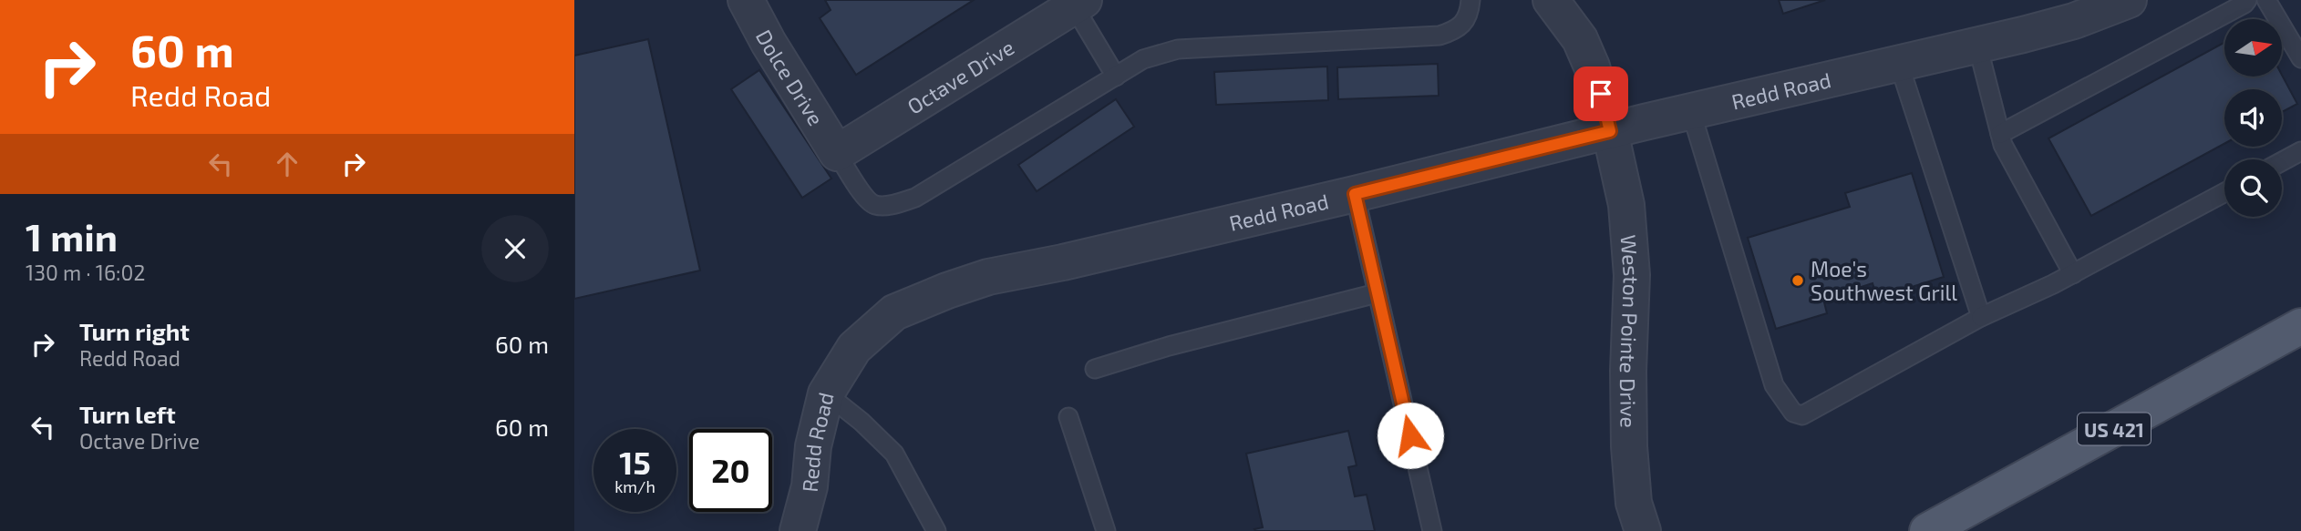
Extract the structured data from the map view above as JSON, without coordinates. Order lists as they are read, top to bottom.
{
  "streets": {
    "main road": ["US 421"],
    "street": [
      "Octave Drive",
      "Dolce Drive",
      "Redd Road",
      "Weston Pointe Drive"
    ]
  },
  "crossings": [
    ["Octave Drive", "Dolce Drive"],
    ["Redd Road", "Weston Pointe Drive"]
  ],
  "places": ["Moe's Southwest Grill"],
  "north": "right",
  "page": {
    "turn": ["60 m", "Redd Road"],
    "heading": ["1 min", "130 m · 16:02"],
    "list": [
      {
        "name": "Turn right",
        "note": "Redd Road",
        "value": "60 m"
      },
      {
        "name": "Turn left",
        "note": "Octave Drive",
        "value": "60 m"
      }
    ],
    "speed": "15 km/h",
    "limit": "20"
  }
}
